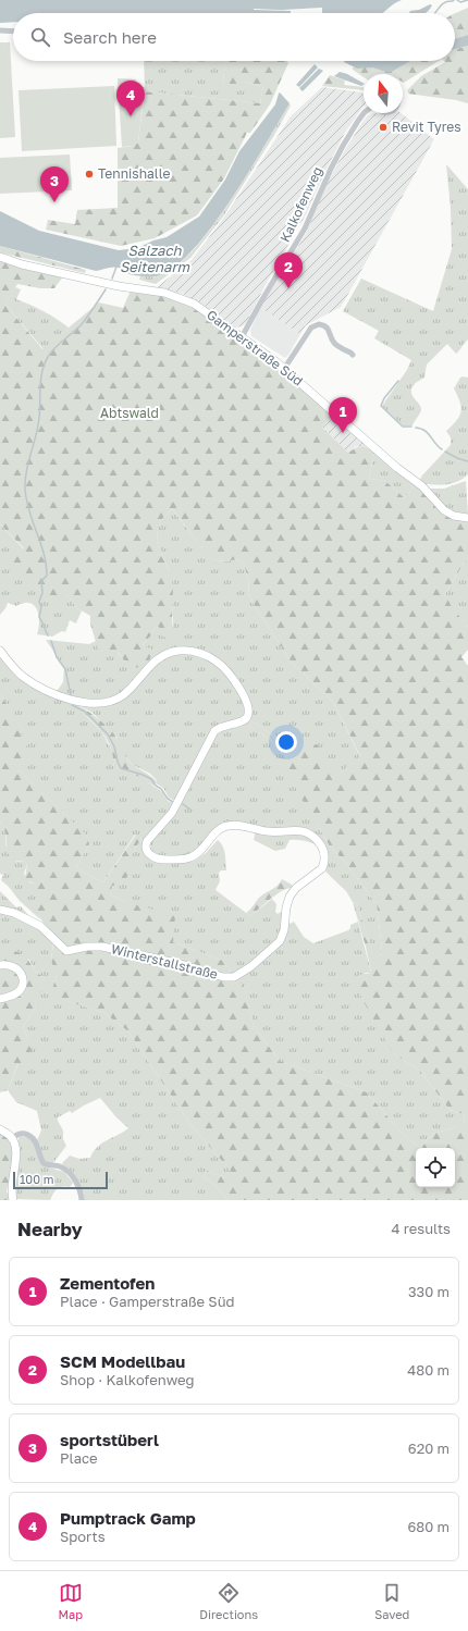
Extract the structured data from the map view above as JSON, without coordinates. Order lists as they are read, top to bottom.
{
  "streets": {
    "street": ["Kalkofenweg", "Gamperstraße Süd", "Winterstallstraße"]
  },
  "crossings": [
    ["Kalkofenweg", "Gamperstraße Süd"]
  ],
  "water": ["Salzach Seitenarm"],
  "parks": ["Abtswald"],
  "places": ["Revit Tyres", "Tennishalle"],
  "scale_bar": "100 m",
  "north": "top",
  "page": {
    "search": "Search here",
    "pins": [
      "4",
      "3",
      "2",
      "1"
    ],
    "scale": "100 m",
    "heading": ["Nearby", "4 results"],
    "list": [
      {
        "mark": "1",
        "name": "Zementofen",
        "note": "Place · Gamperstraße Süd",
        "value": "330 m"
      },
      {
        "mark": "2",
        "name": "SCM Modellbau",
        "note": "Shop · Kalkofenweg",
        "value": "480 m"
      },
      {
        "mark": "3",
        "name": "sportstüberl",
        "note": "Place",
        "value": "620 m"
      },
      {
        "mark": "4",
        "name": "Pumptrack Gamp",
        "note": "Sports",
        "value": "680 m"
      }
    ],
    "nav": ["Map", "Directions", "Saved"]
  }
}
